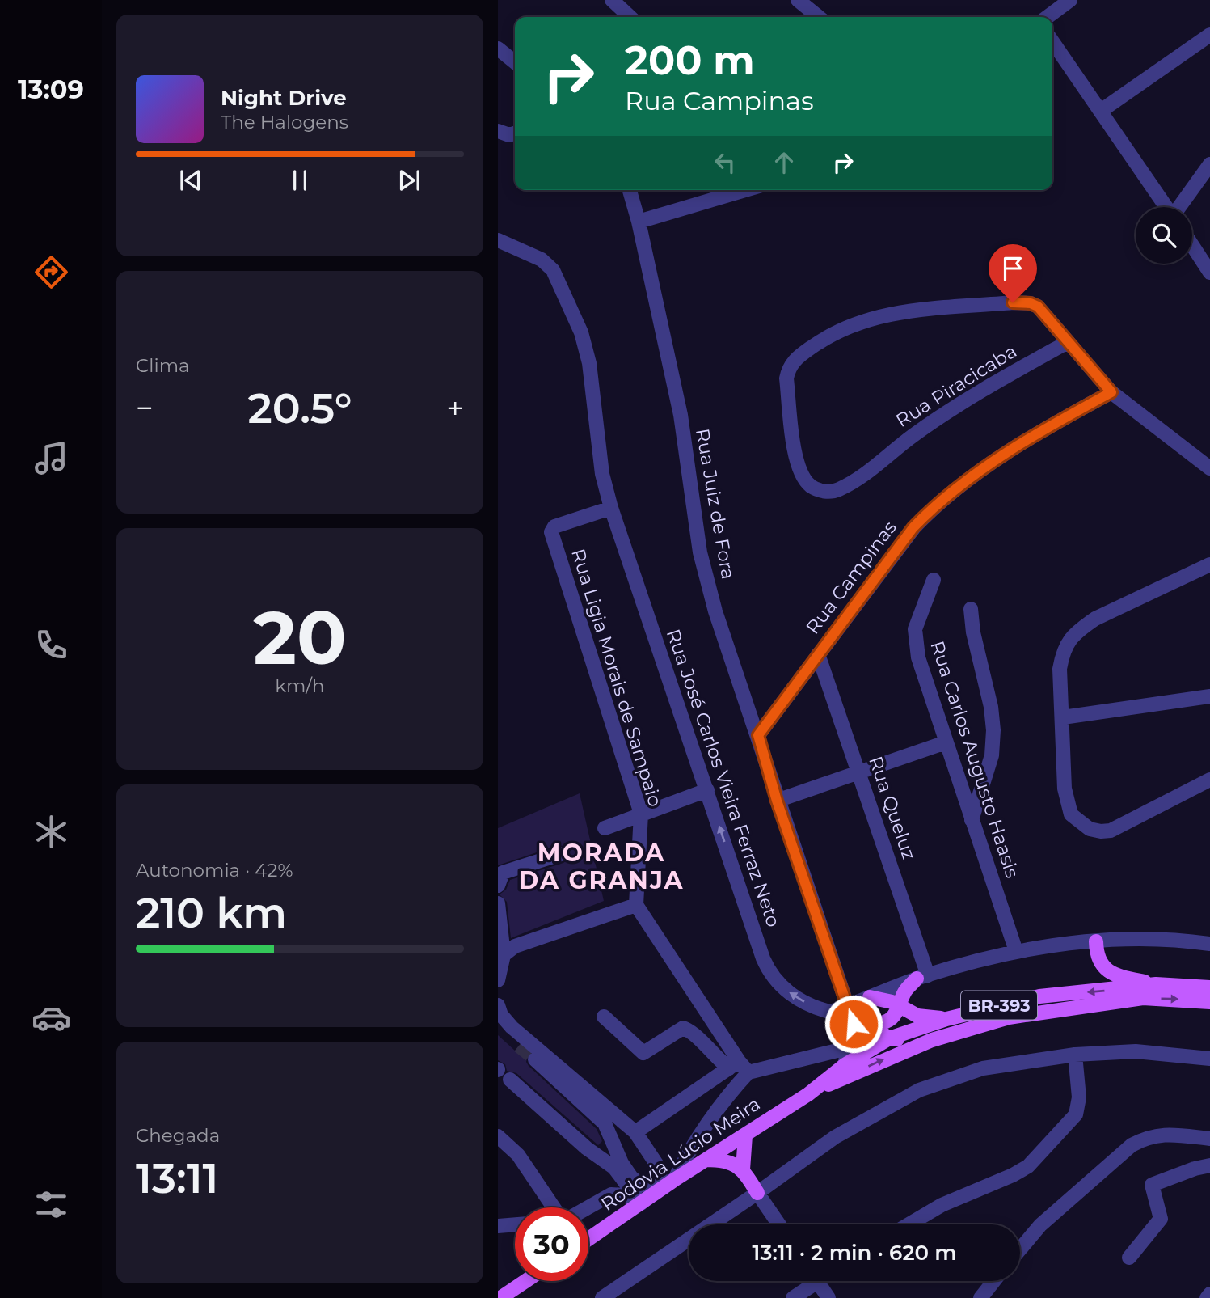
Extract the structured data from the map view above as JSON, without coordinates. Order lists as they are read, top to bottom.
{
  "streets": {
    "main road": ["BR-393", "Rodovia Lúcio Meira"],
    "street": [
      "Rua Piracicaba",
      "Rua Juiz de Fora",
      "Rua Campinas",
      "Rua Ligia Morais de Sampaio",
      "Rua Carlos Augusto Haasis",
      "Rua José Carlos Vieira Ferraz Neto",
      "Rua Queluz"
    ]
  },
  "crossings": [
    ["Rua Juiz de Fora", "Rua Campinas"],
    ["Rua Juiz de Fora", "Rua José Carlos Vieira Ferraz Neto"],
    ["Rua Campinas", "Rua Queluz"],
    ["Rua Ligia Morais de Sampaio", "Rua José Carlos Vieira Ferraz Neto"],
    ["Rua Carlos Augusto Haasis", "Rua José Carlos Vieira Ferraz Neto"],
    ["Rua José Carlos Vieira Ferraz Neto", "Rua Queluz"]
  ],
  "districts": ["MORADA DA GRANJA"],
  "page": {
    "tabs": "13:09",
    "turn": ["200 m", "Rua Campinas"],
    "song": ["Night Drive", "The Halogens"],
    "tile": [
      "Clima",
      ["20", "km/h"],
      ["Autonomia · 42%", "210 km"],
      ["Chegada", "13:11"]
    ],
    "heat": ["−", "20.5°", "+"],
    "limit": "30",
    "trip": "13:11 · 2 min · 620 m"
  }
}
